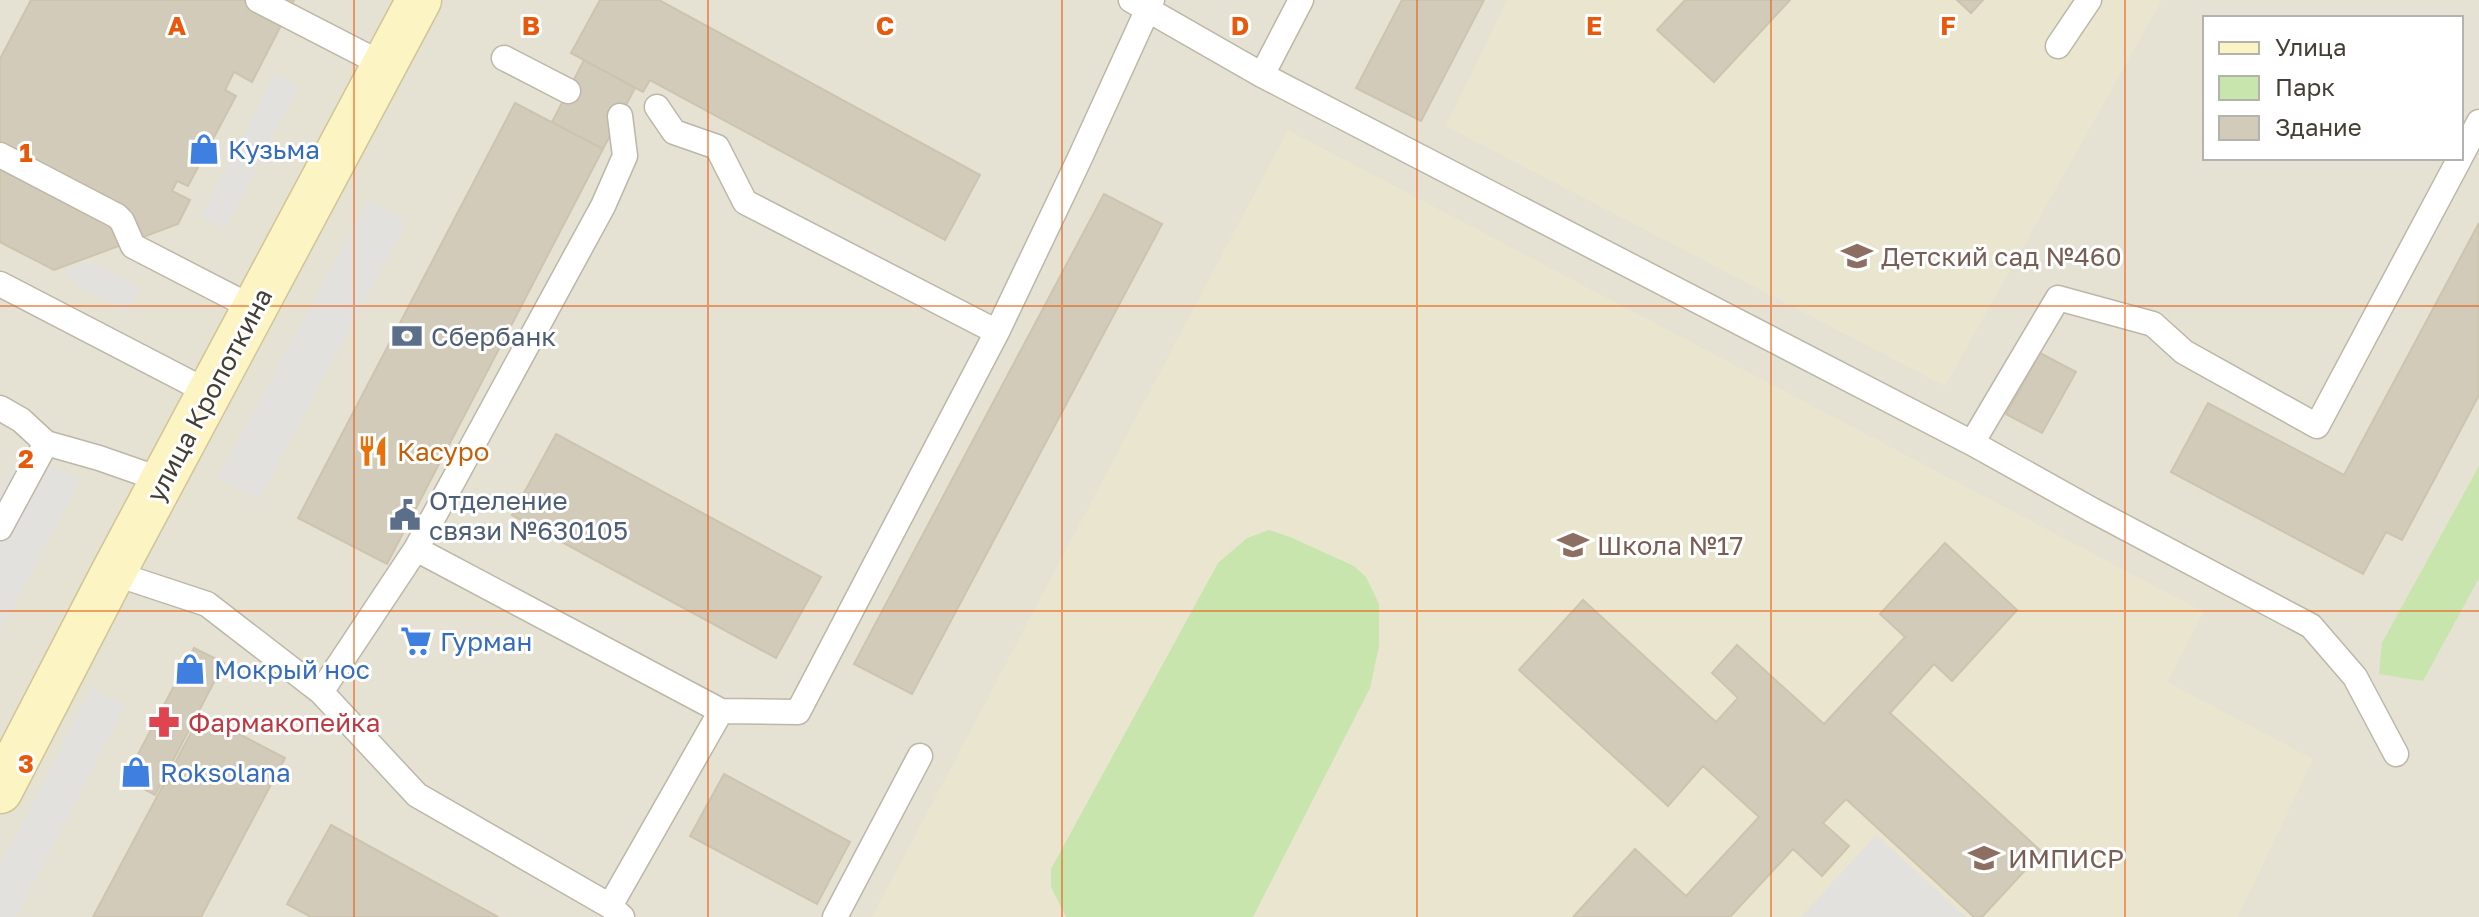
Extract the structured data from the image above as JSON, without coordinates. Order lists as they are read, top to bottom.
{
  "streets": {
    "main road": ["улица Кропоткина"]
  },
  "places": {
    "shop": ["Кузьма", "Мокрый нос", "Roksolana"],
    "school or university": ["Детский сад №460", "Школа №17", "ИМПИСР"],
    "bank": ["Сбербанк"],
    "restaurant": ["Касуро"],
    "public building": ["Отделение связи №630105"],
    "supermarket": ["Гурман"],
    "pharmacy": ["Фармакопейка"]
  },
  "legend": ["Улица", "Парк", "Здание"],
  "grid": {
    "columns": [
      "A",
      "B",
      "C",
      "D",
      "E",
      "F"
    ],
    "rows": ["1", "2", "3"]
  }
}
